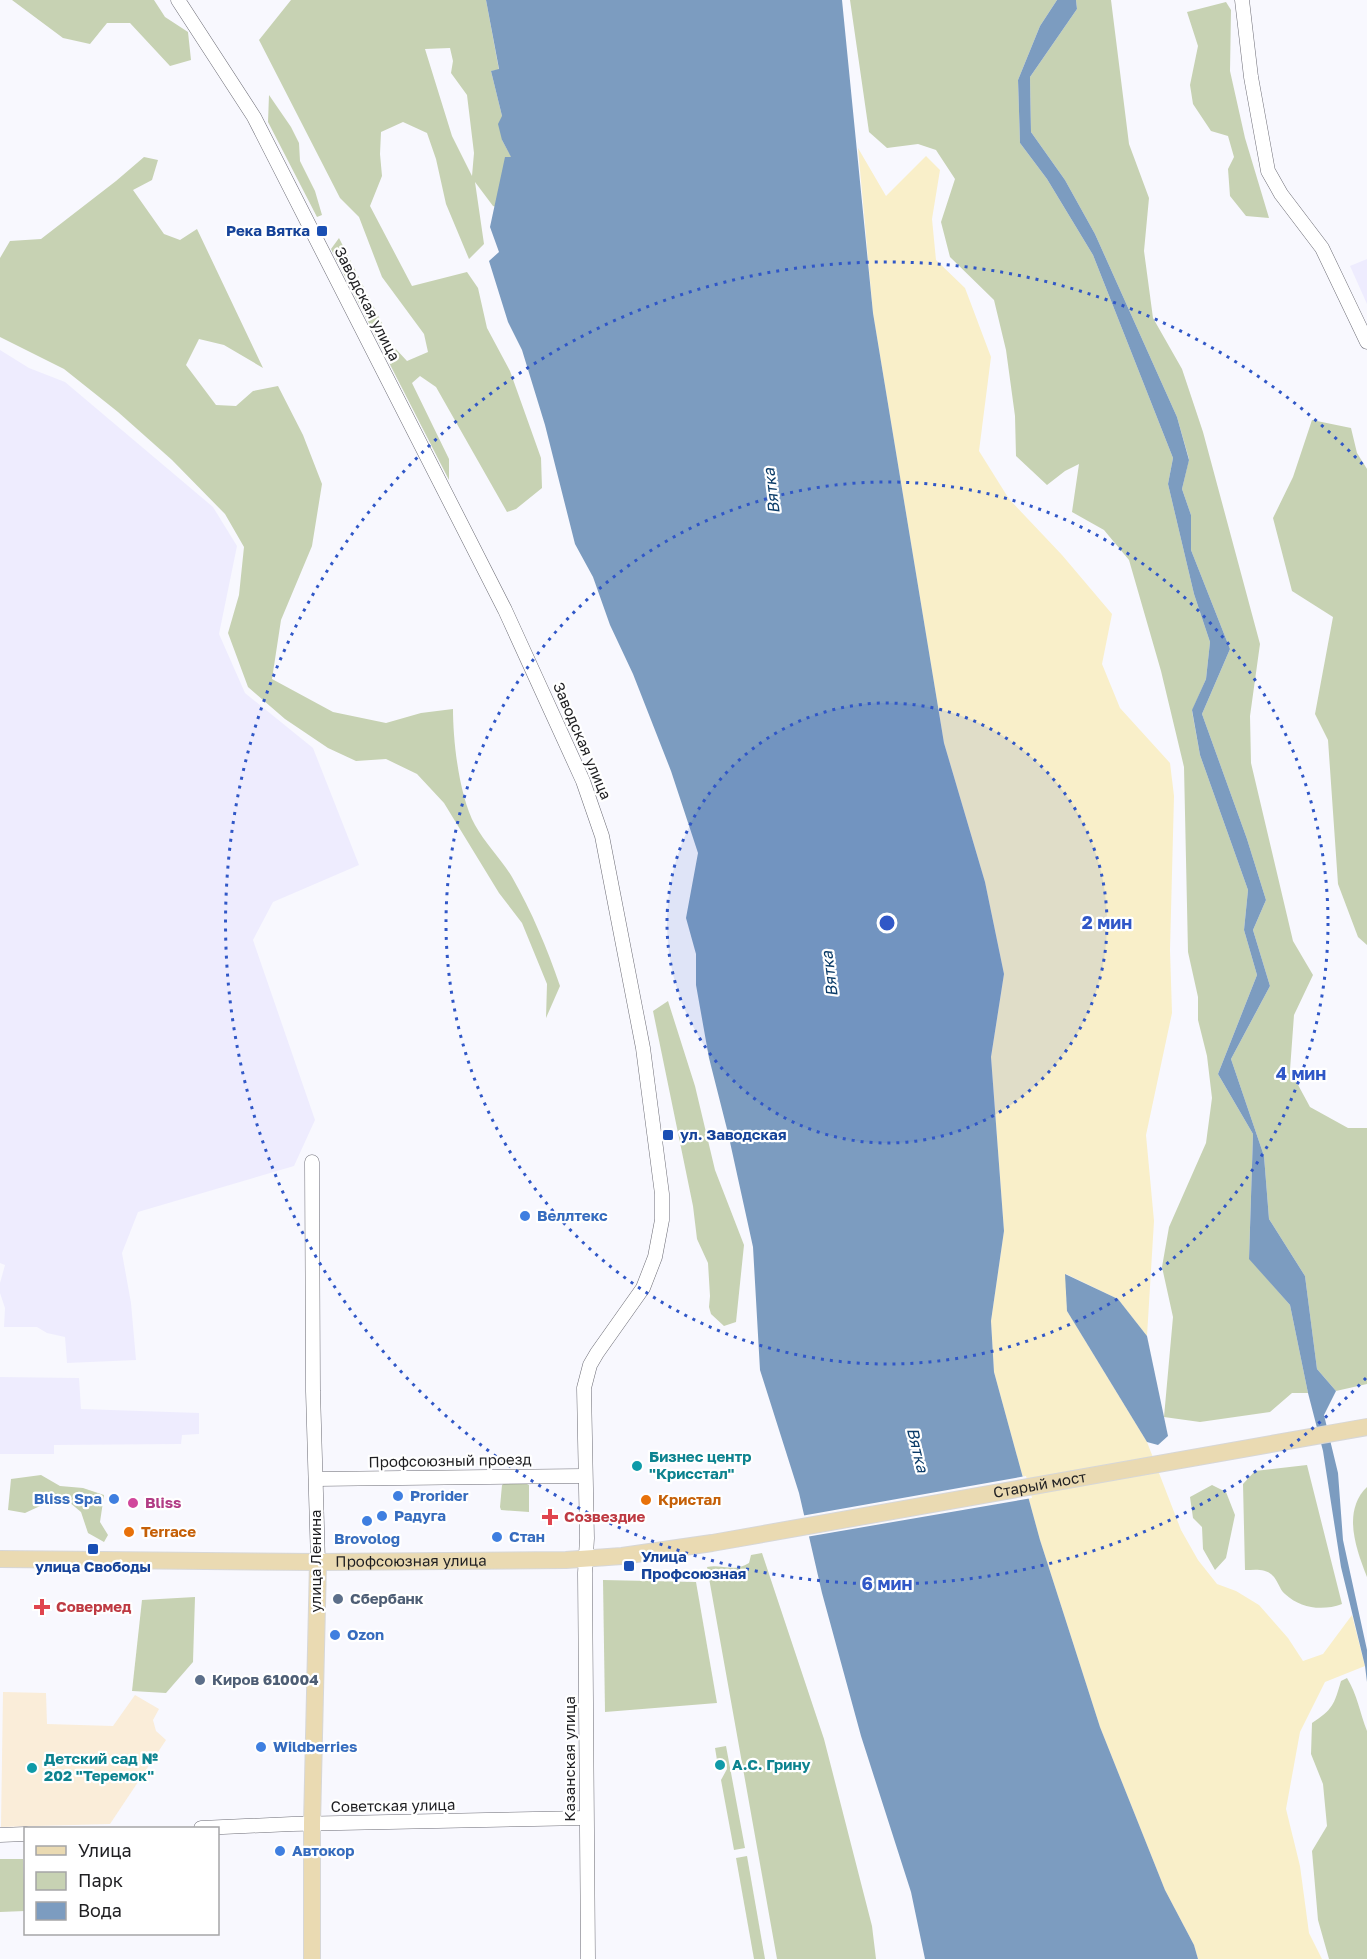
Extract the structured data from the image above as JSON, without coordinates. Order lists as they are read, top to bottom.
{
  "streets": {
    "main road": ["Старый мост", "улица Ленина", "Профсоюзная улица"],
    "street": [
      "Заводская улица",
      "Профсоюзный проезд",
      "Казанская улица",
      "Советская улица"
    ]
  },
  "crossings": [
    ["Заводская улица", "Профсоюзный проезд"],
    ["Заводская улица", "Профсоюзная улица"],
    ["Заводская улица", "Казанская улица"],
    ["Профсоюзный проезд", "улица Ленина"],
    ["Старый мост", "Профсоюзная улица"],
    ["улица Ленина", "Профсоюзная улица"],
    ["улица Ленина", "Советская улица"],
    ["Профсоюзная улица", "Казанская улица"],
    ["Казанская улица", "Советская улица"]
  ],
  "water": ["Вятка"],
  "places": {
    "transit": [
      "Река Вятка",
      "ул. Заводская",
      "улица Свободы",
      "Улица Профсоюзная"
    ],
    "other": [
      "Веллтекс",
      "Бизнес центр \"Крисстал\"",
      "Prorider",
      "Bliss Spa",
      "Кристал",
      "Bliss",
      "Радуга",
      "Brovolog",
      "Terrace",
      "Стан",
      "Сбербанк",
      "Ozon",
      "Киров 610004",
      "Wildberries",
      "А.С. Грину",
      "Детский сад № 202 \"Теремок\"",
      "Автокор"
    ],
    "health": ["Созвездие", "Совермед"]
  },
  "legend": ["Улица", "Парк", "Вода"],
  "rings": ["2 мин", "4 мин", "6 мин"]
}
